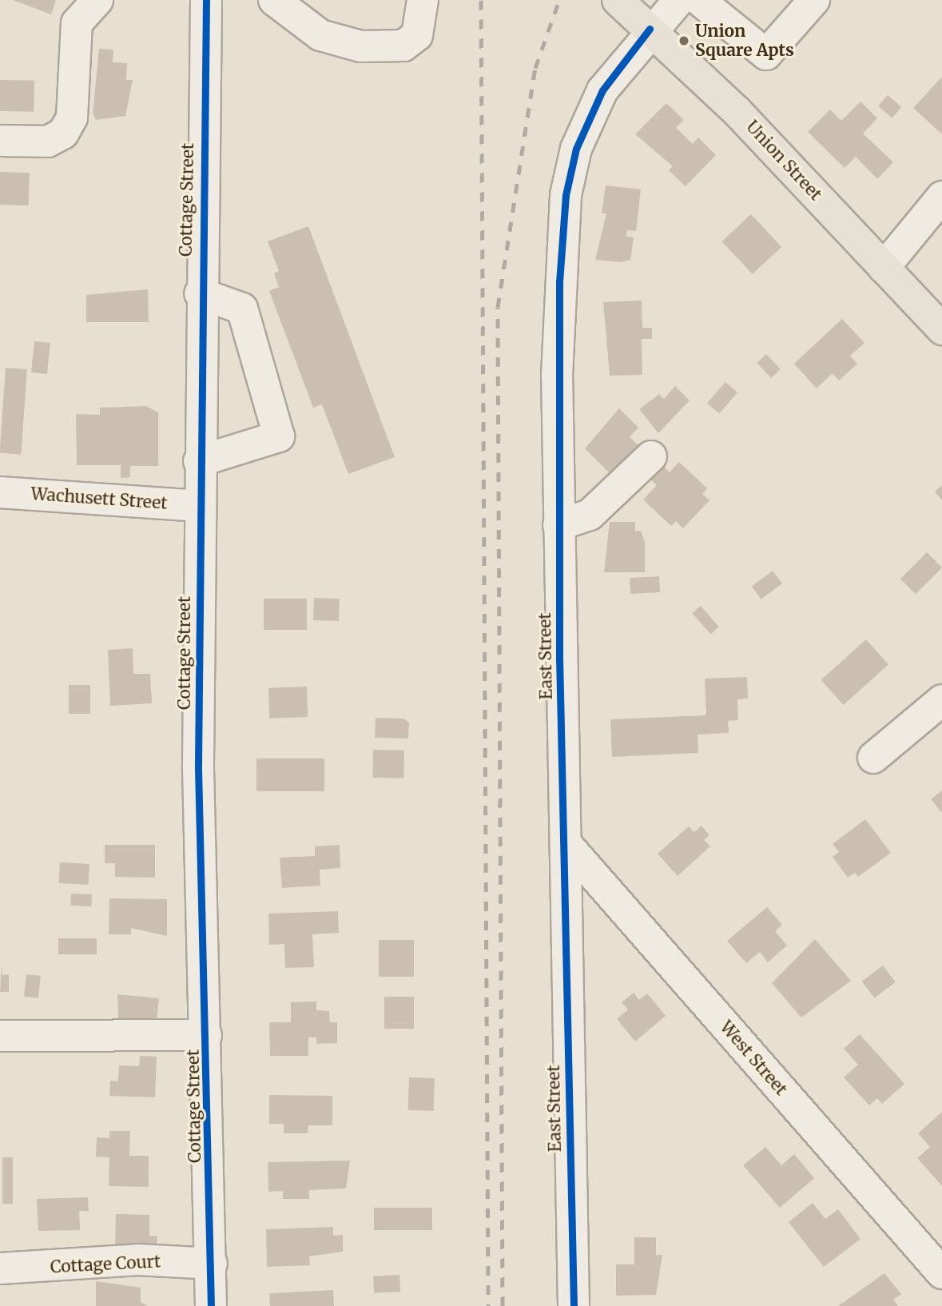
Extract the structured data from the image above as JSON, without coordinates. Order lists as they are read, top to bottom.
{
  "streets": {
    "main road": ["Union Street"],
    "street": [
      "Cottage Street",
      "Wachusett Street",
      "East Street",
      "West Street",
      "Cottage Court"
    ]
  },
  "crossings": [
    ["Union Street", "East Street"],
    ["Cottage Street", "Wachusett Street"],
    ["Cottage Street", "Cottage Court"],
    ["East Street", "West Street"]
  ],
  "places": ["Union Square Apts"]
}
